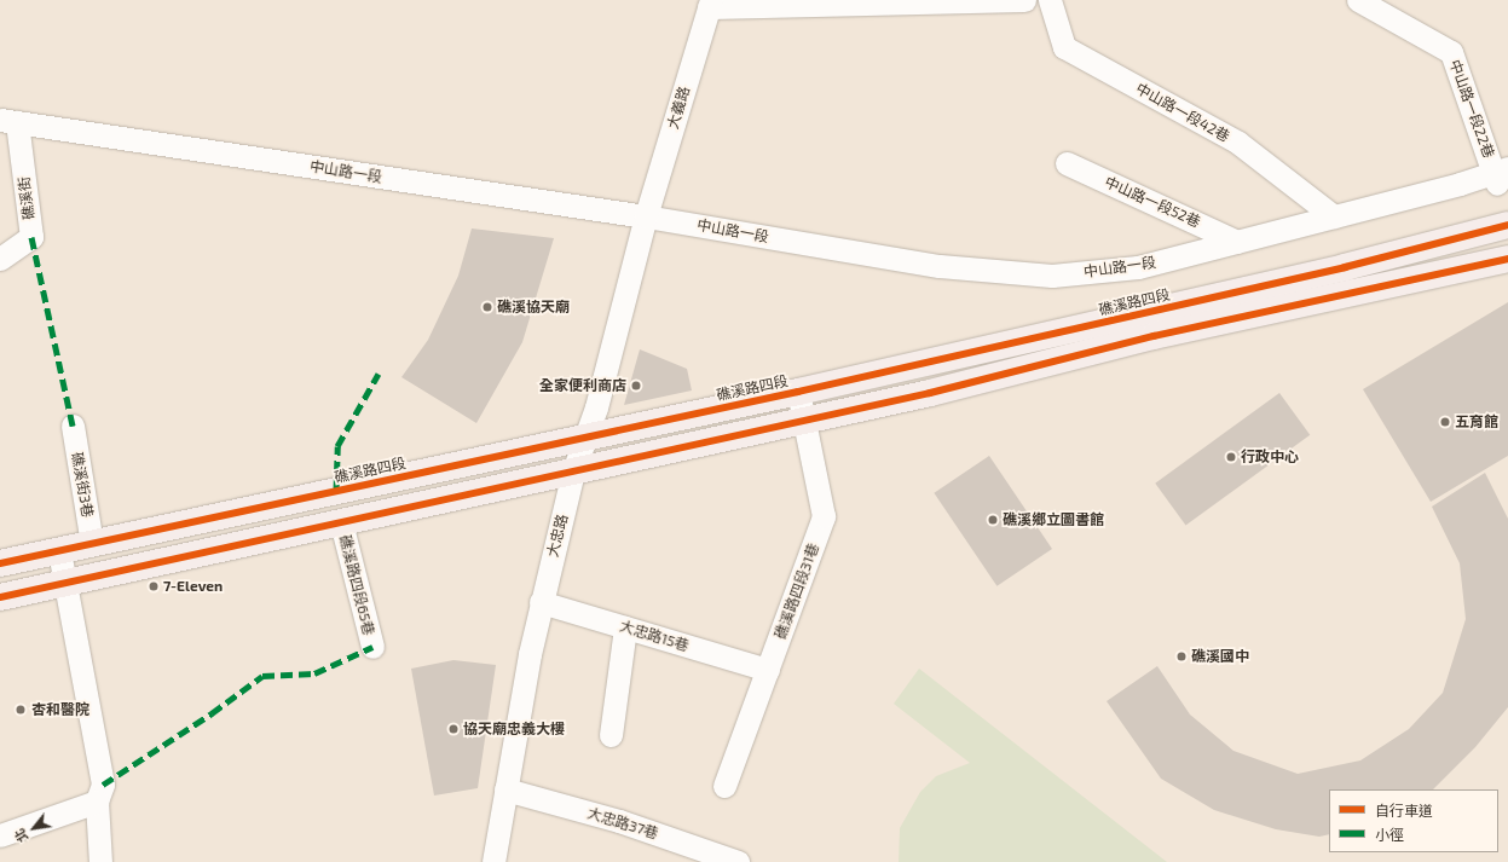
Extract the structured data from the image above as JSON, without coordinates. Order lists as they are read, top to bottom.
{
  "streets": {
    "main road": ["礁溪路四段"],
    "street": [
      "大義路",
      "中山路一段22巷",
      "中山路一段42巷",
      "中山路一段",
      "礁溪街",
      "中山路一段52巷",
      "礁溪街3巷",
      "大忠路",
      "礁溪路四段65巷",
      "礁溪路四段31巷",
      "大忠路15巷",
      "大忠路37巷"
    ]
  },
  "crossings": [
    ["大義路", "中山路一段"],
    ["大義路", "大忠路"],
    ["中山路一段22巷", "中山路一段"],
    ["中山路一段42巷", "中山路一段"],
    ["中山路一段", "礁溪街"],
    ["中山路一段", "中山路一段52巷"],
    ["中山路一段", "大忠路"],
    ["礁溪路四段", "礁溪街3巷"],
    ["礁溪路四段", "大忠路"],
    ["礁溪路四段", "礁溪路四段31巷"],
    ["大忠路", "大忠路15巷"],
    ["大忠路", "大忠路37巷"],
    ["礁溪路四段31巷", "大忠路15巷"]
  ],
  "places": [
    "礁溪協天廟",
    "全家便利商店",
    "五育館",
    "行政中心",
    "礁溪鄉立圖書館",
    "7-Eleven",
    "礁溪國中",
    "杏和醫院",
    "協天廟忠義大樓"
  ],
  "legend": ["自行車道", "小徑"],
  "north": "bottom left"
}
